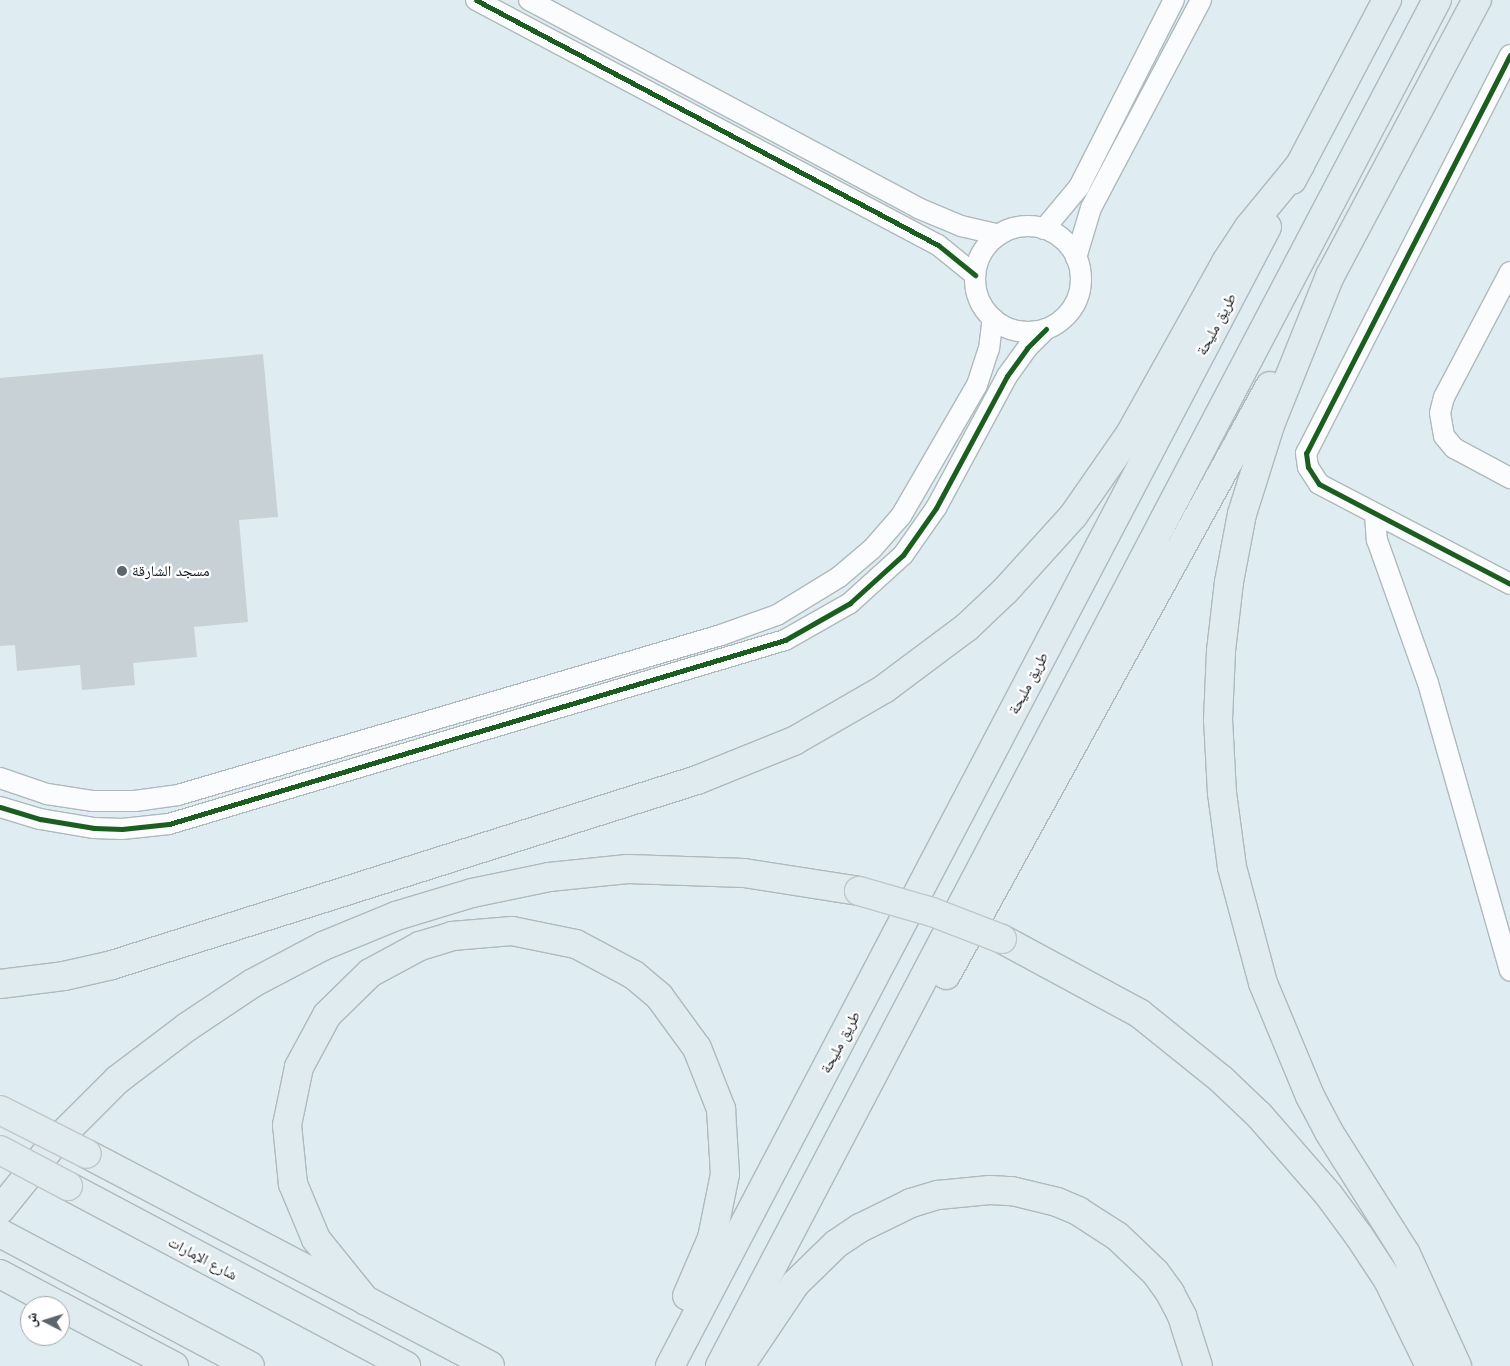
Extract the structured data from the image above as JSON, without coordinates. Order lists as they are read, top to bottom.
{
  "streets": {
    "highway": ["طريق مليحة", "شارع الإمارات"]
  },
  "places": ["مسجد الشارقة"],
  "north": "left"
}
